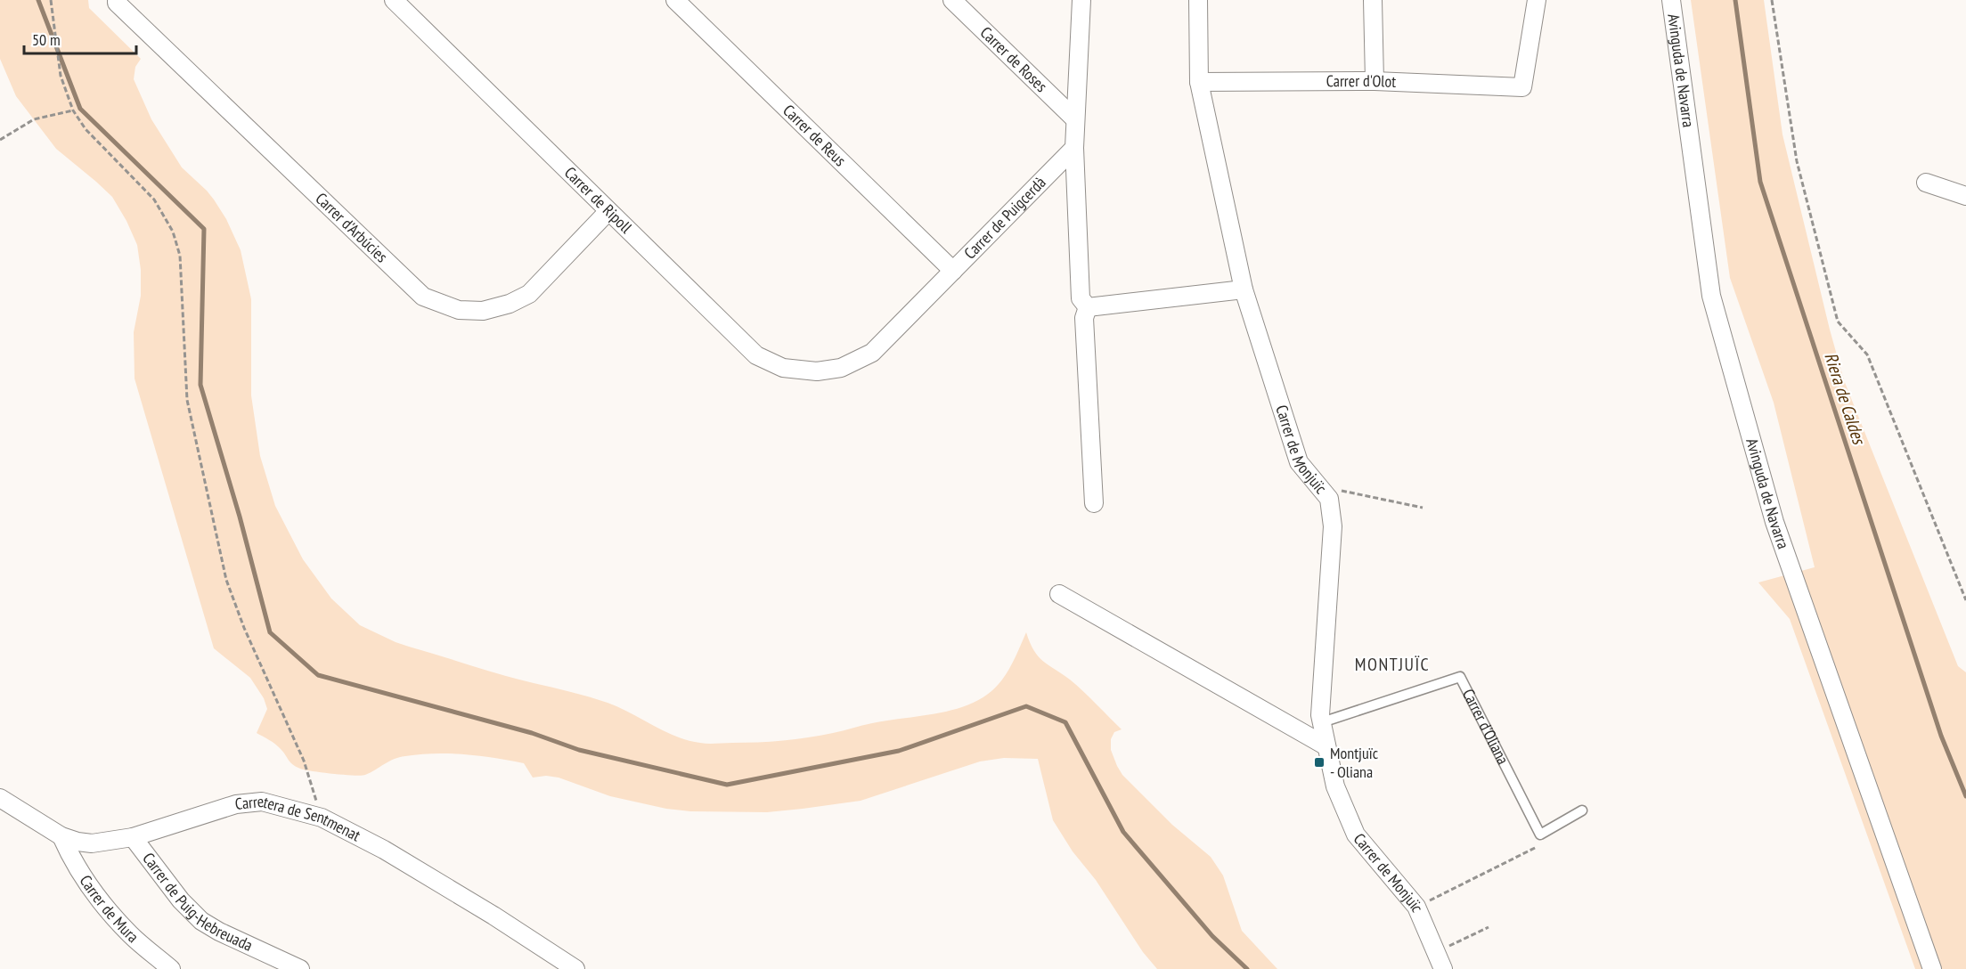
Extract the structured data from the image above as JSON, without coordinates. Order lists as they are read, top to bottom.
{
  "streets": {
    "street": [
      "Carrer de Roses",
      "Avinguda de Navarra",
      "Carrer d'Olot",
      "Carrer de Reus",
      "Carrer de Ripoll",
      "Carrer de Puigcerdà",
      "Carrer d'Arbúcies",
      "Carrer de Monjuïc",
      "Carretera de Sentmenat",
      "Carrer de Puig-Hebreuada",
      "Carrer de Mura"
    ],
    "lane": ["Carrer d'Oliana"]
  },
  "crossings": [
    ["Carrer d'Olot", "Carrer de Monjuïc"],
    ["Carrer de Reus", "Carrer de Puigcerdà"],
    ["Carrer de Ripoll", "Carrer de Puigcerdà"],
    ["Carrer de Ripoll", "Carrer d'Arbúcies"],
    ["Carrer de Monjuïc", "Carrer d'Oliana"],
    ["Carretera de Sentmenat", "Carrer de Puig-Hebreuada"],
    ["Carretera de Sentmenat", "Carrer de Mura"]
  ],
  "districts": ["MONTJUÏC"],
  "water": ["Riera de Caldes"],
  "places": {
    "transit": ["Montjuïc - Oliana"]
  },
  "scale_bar": "50 m"
}
